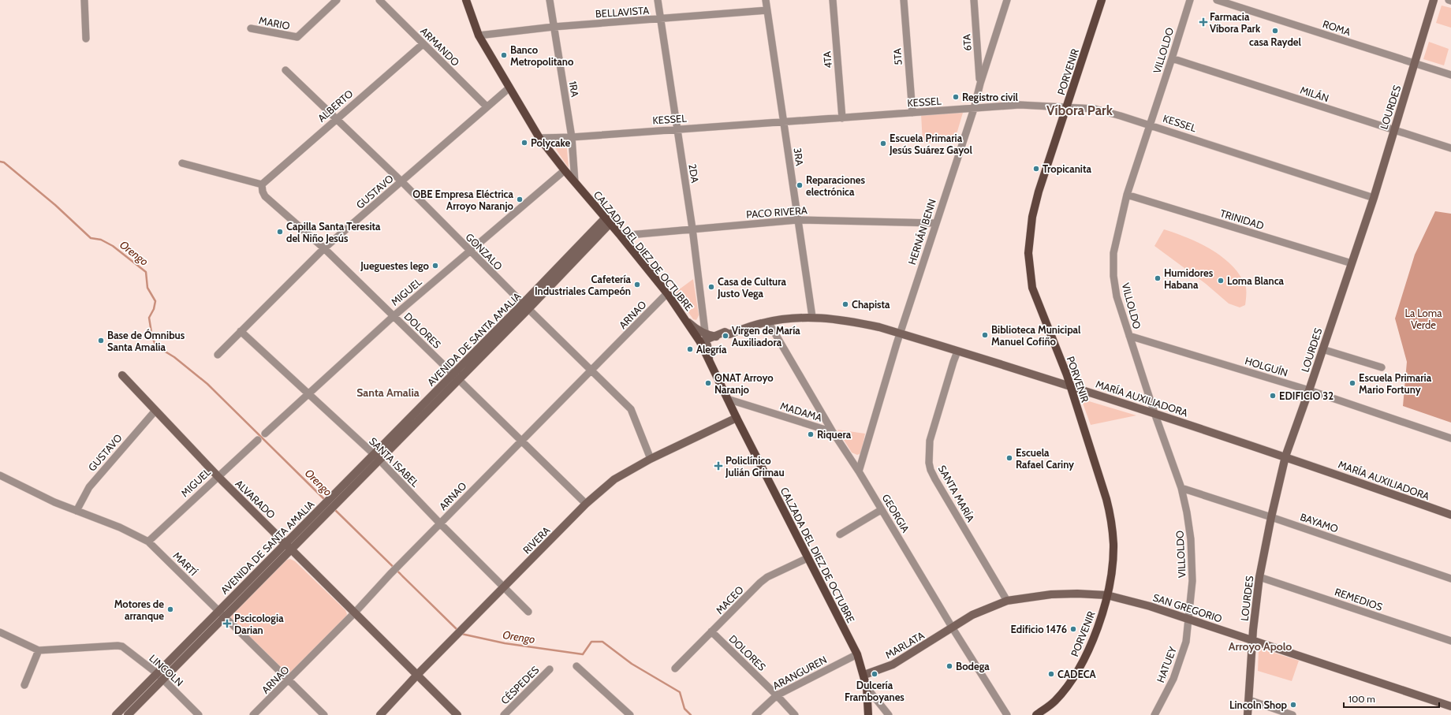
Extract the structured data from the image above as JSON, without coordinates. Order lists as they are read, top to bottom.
{
  "streets": {
    "main road": ["PORVENIR", "CALZADA DEL DIEZ DE OCTUBRE"],
    "street": [
      "BELLAVISTA",
      "MARIO",
      "ROMA",
      "6TA",
      "ARMANDO",
      "VILLOLDO",
      "5TA",
      "4TA",
      "1RA",
      "MILÁN",
      "KESSEL",
      "ALBERTO",
      "LOURDES",
      "3RA",
      "2DA",
      "GUSTAVO",
      "PACO RIVERA",
      "TRINIDAD",
      "HERNÁN BENN",
      "GONZALO",
      "MIGUEL",
      "ARNAO",
      "DOLORES",
      "AVENIDA DE SANTA AMALIA",
      "HOLGUÍN",
      "MARÍA AUXILIADORA",
      "MADAMA",
      "SANTA ISABEL",
      "SANTA MARÍA",
      "ALVARADO",
      "GEORGIA",
      "BAYAMO",
      "RIVERA",
      "MARTÍ",
      "REMEDIOS",
      "MACEO",
      "SAN GREGORIO",
      "MARLATA",
      "HATUEY",
      "LINCOLN",
      "ARANGUREN",
      "CÉSPEDES"
    ]
  },
  "crossings": [
    ["BELLAVISTA", "1RA"],
    ["BELLAVISTA", "3RA"],
    ["BELLAVISTA", "2DA"],
    ["BELLAVISTA", "CALZADA DEL DIEZ DE OCTUBRE"],
    ["ROMA", "LOURDES"],
    ["6TA", "HERNÁN BENN"],
    ["ARMANDO", "ALBERTO"],
    ["ARMANDO", "GUSTAVO"],
    ["VILLOLDO", "MILÁN"],
    ["VILLOLDO", "KESSEL"],
    ["VILLOLDO", "TRINIDAD"],
    ["VILLOLDO", "HOLGUÍN"],
    ["VILLOLDO", "MARÍA AUXILIADORA"],
    ["VILLOLDO", "BAYAMO"],
    ["VILLOLDO", "SAN GREGORIO"],
    ["VILLOLDO", "HATUEY"],
    ["5TA", "KESSEL"],
    ["4TA", "KESSEL"],
    ["PORVENIR", "KESSEL"],
    ["PORVENIR", "MARÍA AUXILIADORA"],
    ["PORVENIR", "SAN GREGORIO"],
    ["1RA", "KESSEL"],
    ["1RA", "CALZADA DEL DIEZ DE OCTUBRE"],
    ["MILÁN", "LOURDES"],
    ["KESSEL", "LOURDES"],
    ["KESSEL", "3RA"],
    ["KESSEL", "2DA"],
    ["KESSEL", "HERNÁN BENN"],
    ["KESSEL", "CALZADA DEL DIEZ DE OCTUBRE"],
    ["ALBERTO", "GONZALO"],
    ["ALBERTO", "DOLORES"],
    ["LOURDES", "TRINIDAD"],
    ["LOURDES", "HOLGUÍN"],
    ["LOURDES", "MARÍA AUXILIADORA"],
    ["LOURDES", "BAYAMO"],
    ["LOURDES", "REMEDIOS"],
    ["LOURDES", "SAN GREGORIO"],
    ["3RA", "PACO RIVERA"],
    ["3RA", "MARÍA AUXILIADORA"],
    ["2DA", "PACO RIVERA"],
    ["2DA", "CALZADA DEL DIEZ DE OCTUBRE"],
    ["2DA", "MARÍA AUXILIADORA"],
    ["GUSTAVO", "CALZADA DEL DIEZ DE OCTUBRE"],
    ["GUSTAVO", "GONZALO"],
    ["GUSTAVO", "DOLORES"],
    ["GUSTAVO", "SANTA ISABEL"],
    ["GUSTAVO", "ALVARADO"],
    ["GUSTAVO", "MARTÍ"],
    ["PACO RIVERA", "HERNÁN BENN"],
    ["PACO RIVERA", "CALZADA DEL DIEZ DE OCTUBRE"],
    ["HERNÁN BENN", "MARÍA AUXILIADORA"],
    ["HERNÁN BENN", "GEORGIA"],
    ["CALZADA DEL DIEZ DE OCTUBRE", "MIGUEL"],
    ["CALZADA DEL DIEZ DE OCTUBRE", "ARNAO"],
    ["CALZADA DEL DIEZ DE OCTUBRE", "AVENIDA DE SANTA AMALIA"],
    ["CALZADA DEL DIEZ DE OCTUBRE", "MARÍA AUXILIADORA"],
    ["CALZADA DEL DIEZ DE OCTUBRE", "MADAMA"],
    ["CALZADA DEL DIEZ DE OCTUBRE", "RIVERA"],
    ["CALZADA DEL DIEZ DE OCTUBRE", "MACEO"],
    ["CALZADA DEL DIEZ DE OCTUBRE", "MARLATA"],
    ["CALZADA DEL DIEZ DE OCTUBRE", "ARANGUREN"],
    ["GONZALO", "MIGUEL"],
    ["GONZALO", "ARNAO"],
    ["GONZALO", "AVENIDA DE SANTA AMALIA"],
    ["GONZALO", "RIVERA"],
    ["MIGUEL", "DOLORES"],
    ["MIGUEL", "SANTA ISABEL"],
    ["MIGUEL", "ALVARADO"],
    ["MIGUEL", "MARTÍ"],
    ["ARNAO", "DOLORES"],
    ["ARNAO", "SANTA ISABEL"],
    ["ARNAO", "ALVARADO"],
    ["ARNAO", "MARTÍ"],
    ["DOLORES", "AVENIDA DE SANTA AMALIA"],
    ["DOLORES", "RIVERA"],
    ["DOLORES", "MACEO"],
    ["DOLORES", "ARANGUREN"],
    ["AVENIDA DE SANTA AMALIA", "SANTA ISABEL"],
    ["AVENIDA DE SANTA AMALIA", "ALVARADO"],
    ["AVENIDA DE SANTA AMALIA", "MARTÍ"],
    ["AVENIDA DE SANTA AMALIA", "LINCOLN"],
    ["MARÍA AUXILIADORA", "SANTA MARÍA"],
    ["MARÍA AUXILIADORA", "GEORGIA"],
    ["MADAMA", "GEORGIA"],
    ["SANTA ISABEL", "RIVERA"],
    ["SANTA MARÍA", "SAN GREGORIO"],
    ["ALVARADO", "RIVERA"],
    ["GEORGIA", "SAN GREGORIO"],
    ["GEORGIA", "MARLATA"],
    ["SAN GREGORIO", "MARLATA"],
    ["SAN GREGORIO", "HATUEY"]
  ],
  "districts": ["Víbora Park", "Santa Amalia", "Arroyo Apolo"],
  "water": ["Orengo"],
  "parks": ["La Loma Verde"],
  "places": {
    "health": ["Farmacia Víbora Park", "Policlínico Julián Grimau", "Pscicologia Darian"],
    "other": [
      "casa Raydel",
      "Banco Metropolitano",
      "Registro civil",
      "Polycake",
      "Escuela Primaria Jesús Suárez Gayol",
      "Tropicanita",
      "Reparaciones electrónica",
      "OBE Empresa Eléctrica Arroyo Naranjo",
      "Capilla Santa Teresita del Niño Jesús",
      "Jueguestes lego",
      "Humidores Habana",
      "Loma Blanca",
      "Cafetería Industriales Campeón",
      "Casa de Cultura Justo Vega",
      "Chapista",
      "Biblioteca Municipal Manuel Cofiño",
      "Virgen de María Auxiliadora",
      "Base de Ómnibus Santa Amalia",
      "Alegría",
      "ONAT Arroyo Naranjo",
      "Escuela Primaria Mario Fortuny",
      "EDIFICIO 32",
      "Riquera",
      "Escuela Rafael Cariny",
      "Motores de arranque",
      "Edificio 1476",
      "Bodega",
      "Dulcería Framboyanes",
      "CADECA",
      "Lincoln Shop"
    ]
  },
  "scale_bar": "100 m"
}
